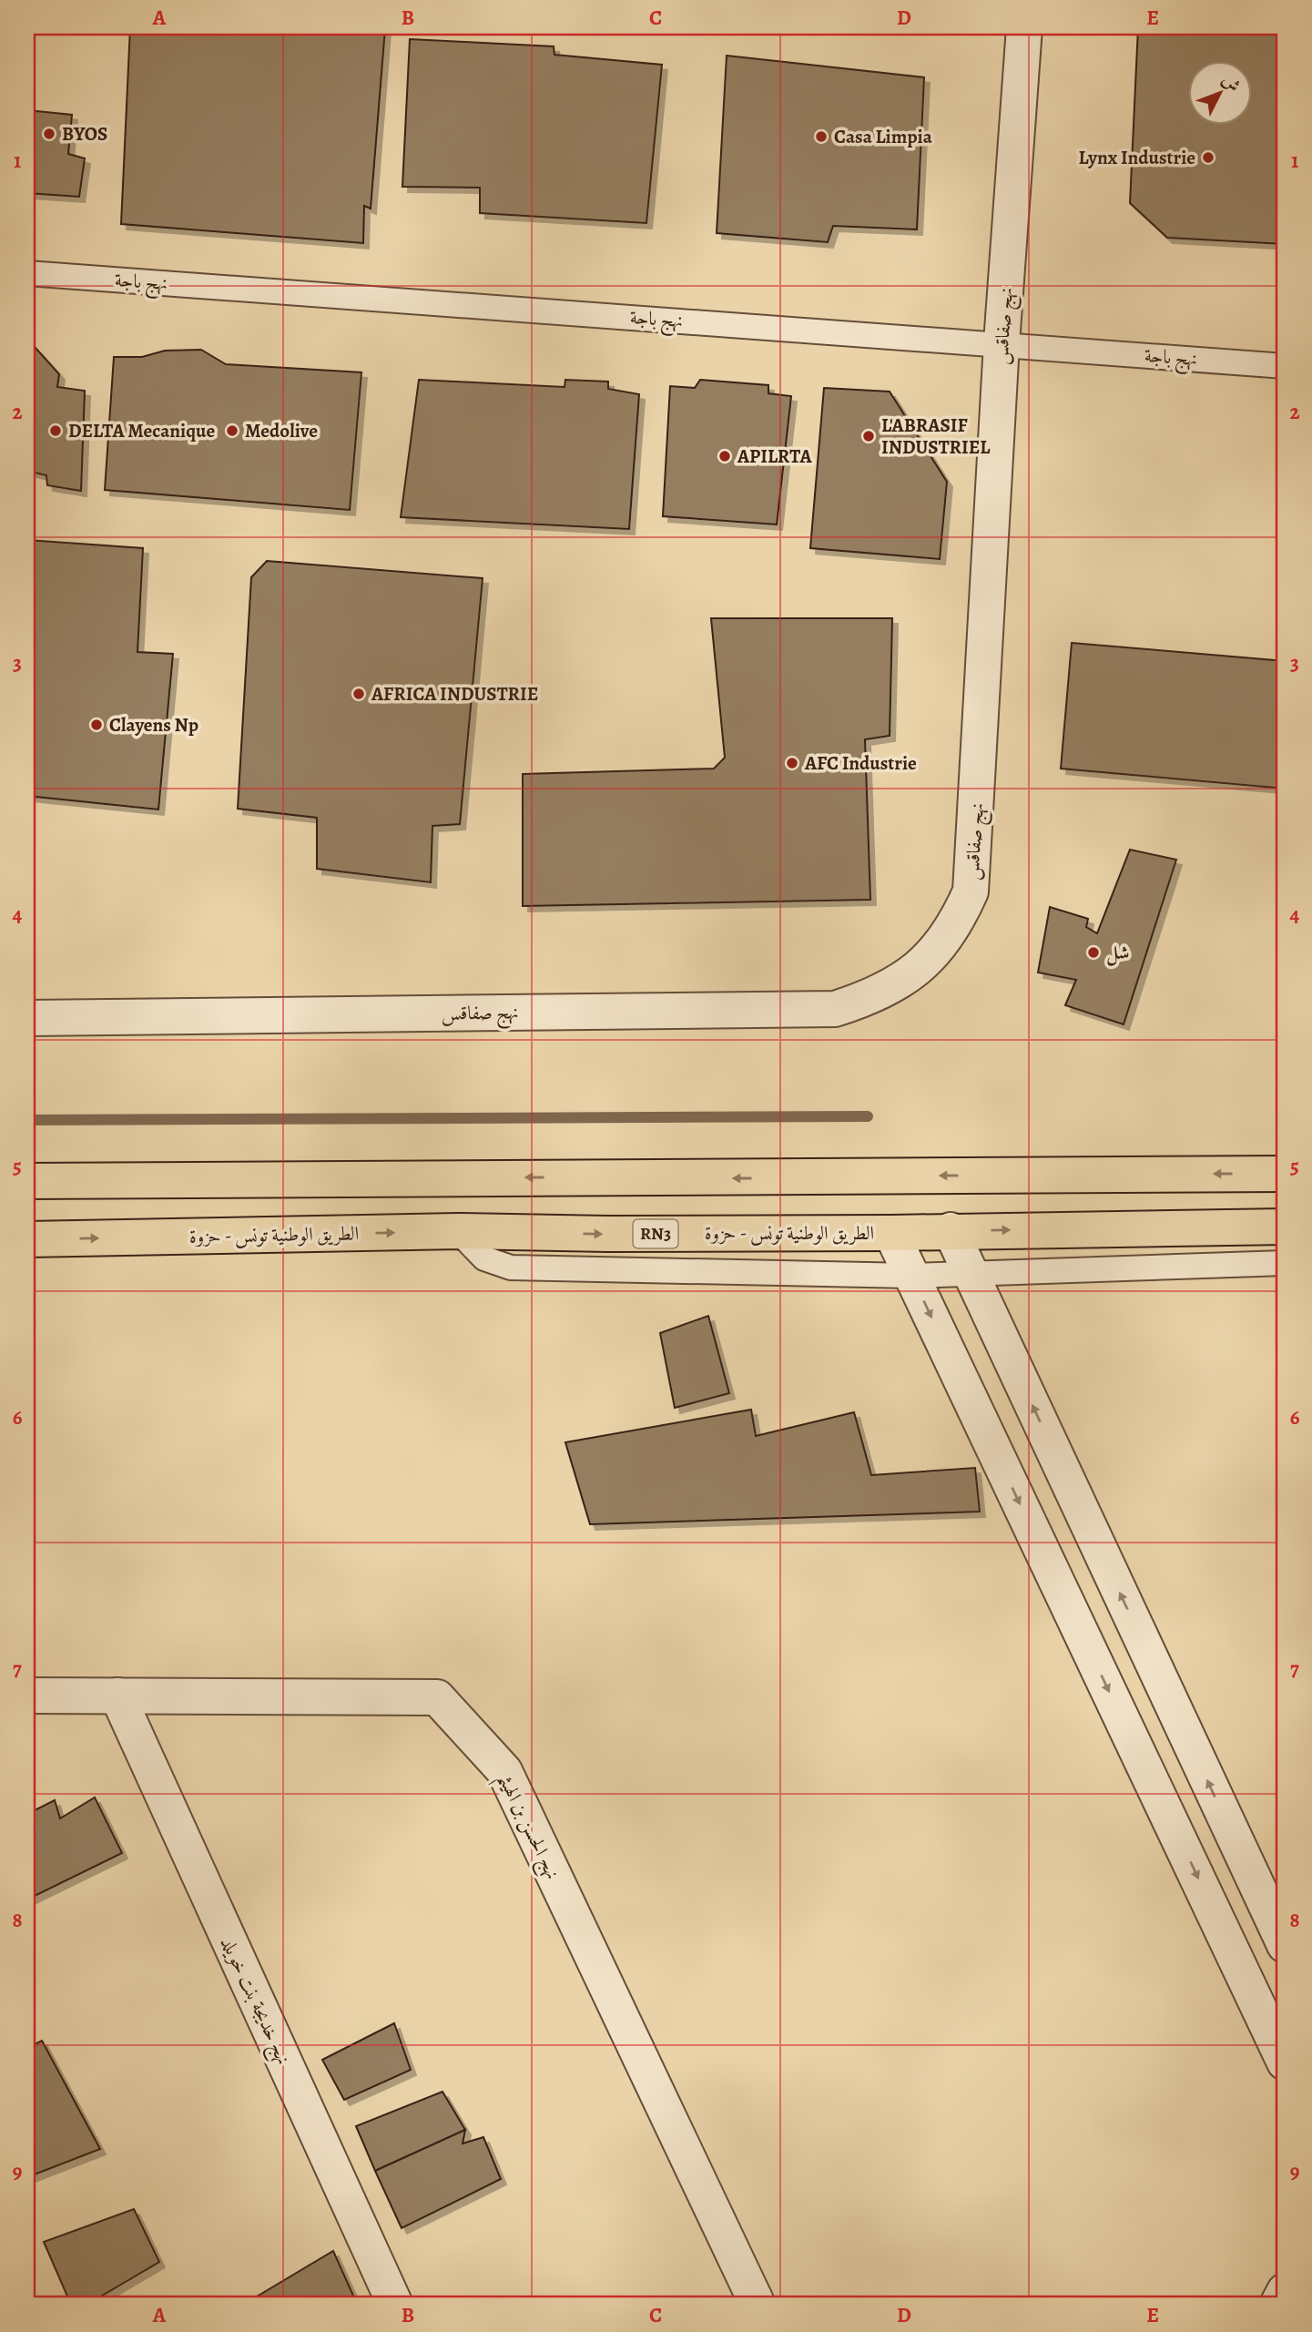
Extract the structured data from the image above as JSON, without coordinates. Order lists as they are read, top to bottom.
{
  "streets": {
    "main road": ["الطريق الوطنية تونس - حزوة", "RN3"],
    "street": ["نهج صفاقس", "نهج الحسن بن الهيثم", "نهج خديجة بنت خويلد"],
    "lane": ["نهج باجة"]
  },
  "crossings": [
    ["نهج باجة", "نهج صفاقس"],
    ["نهج الحسن بن الهيثم", "نهج خديجة بنت خويلد"]
  ],
  "places": [
    "BYOS",
    "Casa Limpia",
    "Lynx Industrie",
    "DELTA Mecanique",
    "Medolive",
    "L'ABRASIF INDUSTRIEL",
    "APILRTA",
    "AFRICA INDUSTRIE",
    "Clayens Np",
    "AFC Industrie",
    "شل"
  ],
  "north": "top right",
  "grid": {
    "columns": [
      "A",
      "B",
      "C",
      "D",
      "E"
    ],
    "rows": [
      "1",
      "2",
      "3",
      "4",
      "5",
      "6",
      "7",
      "8",
      "9"
    ]
  }
}
